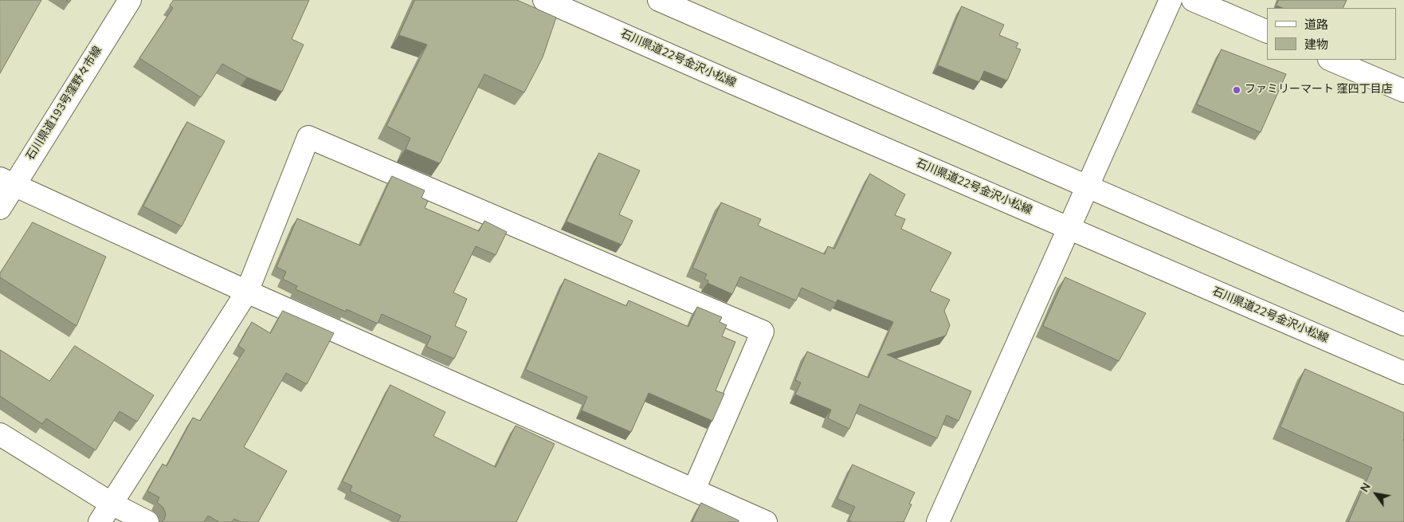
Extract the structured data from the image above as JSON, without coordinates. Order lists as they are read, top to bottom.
{
  "streets": {
    "street": ["石川県道22号金沢小松線", "石川県道193号窪野々市線"]
  },
  "places": ["ファミリーマート 窪四丁目店"],
  "legend": ["道路", "建物"],
  "north": "top left"
}
